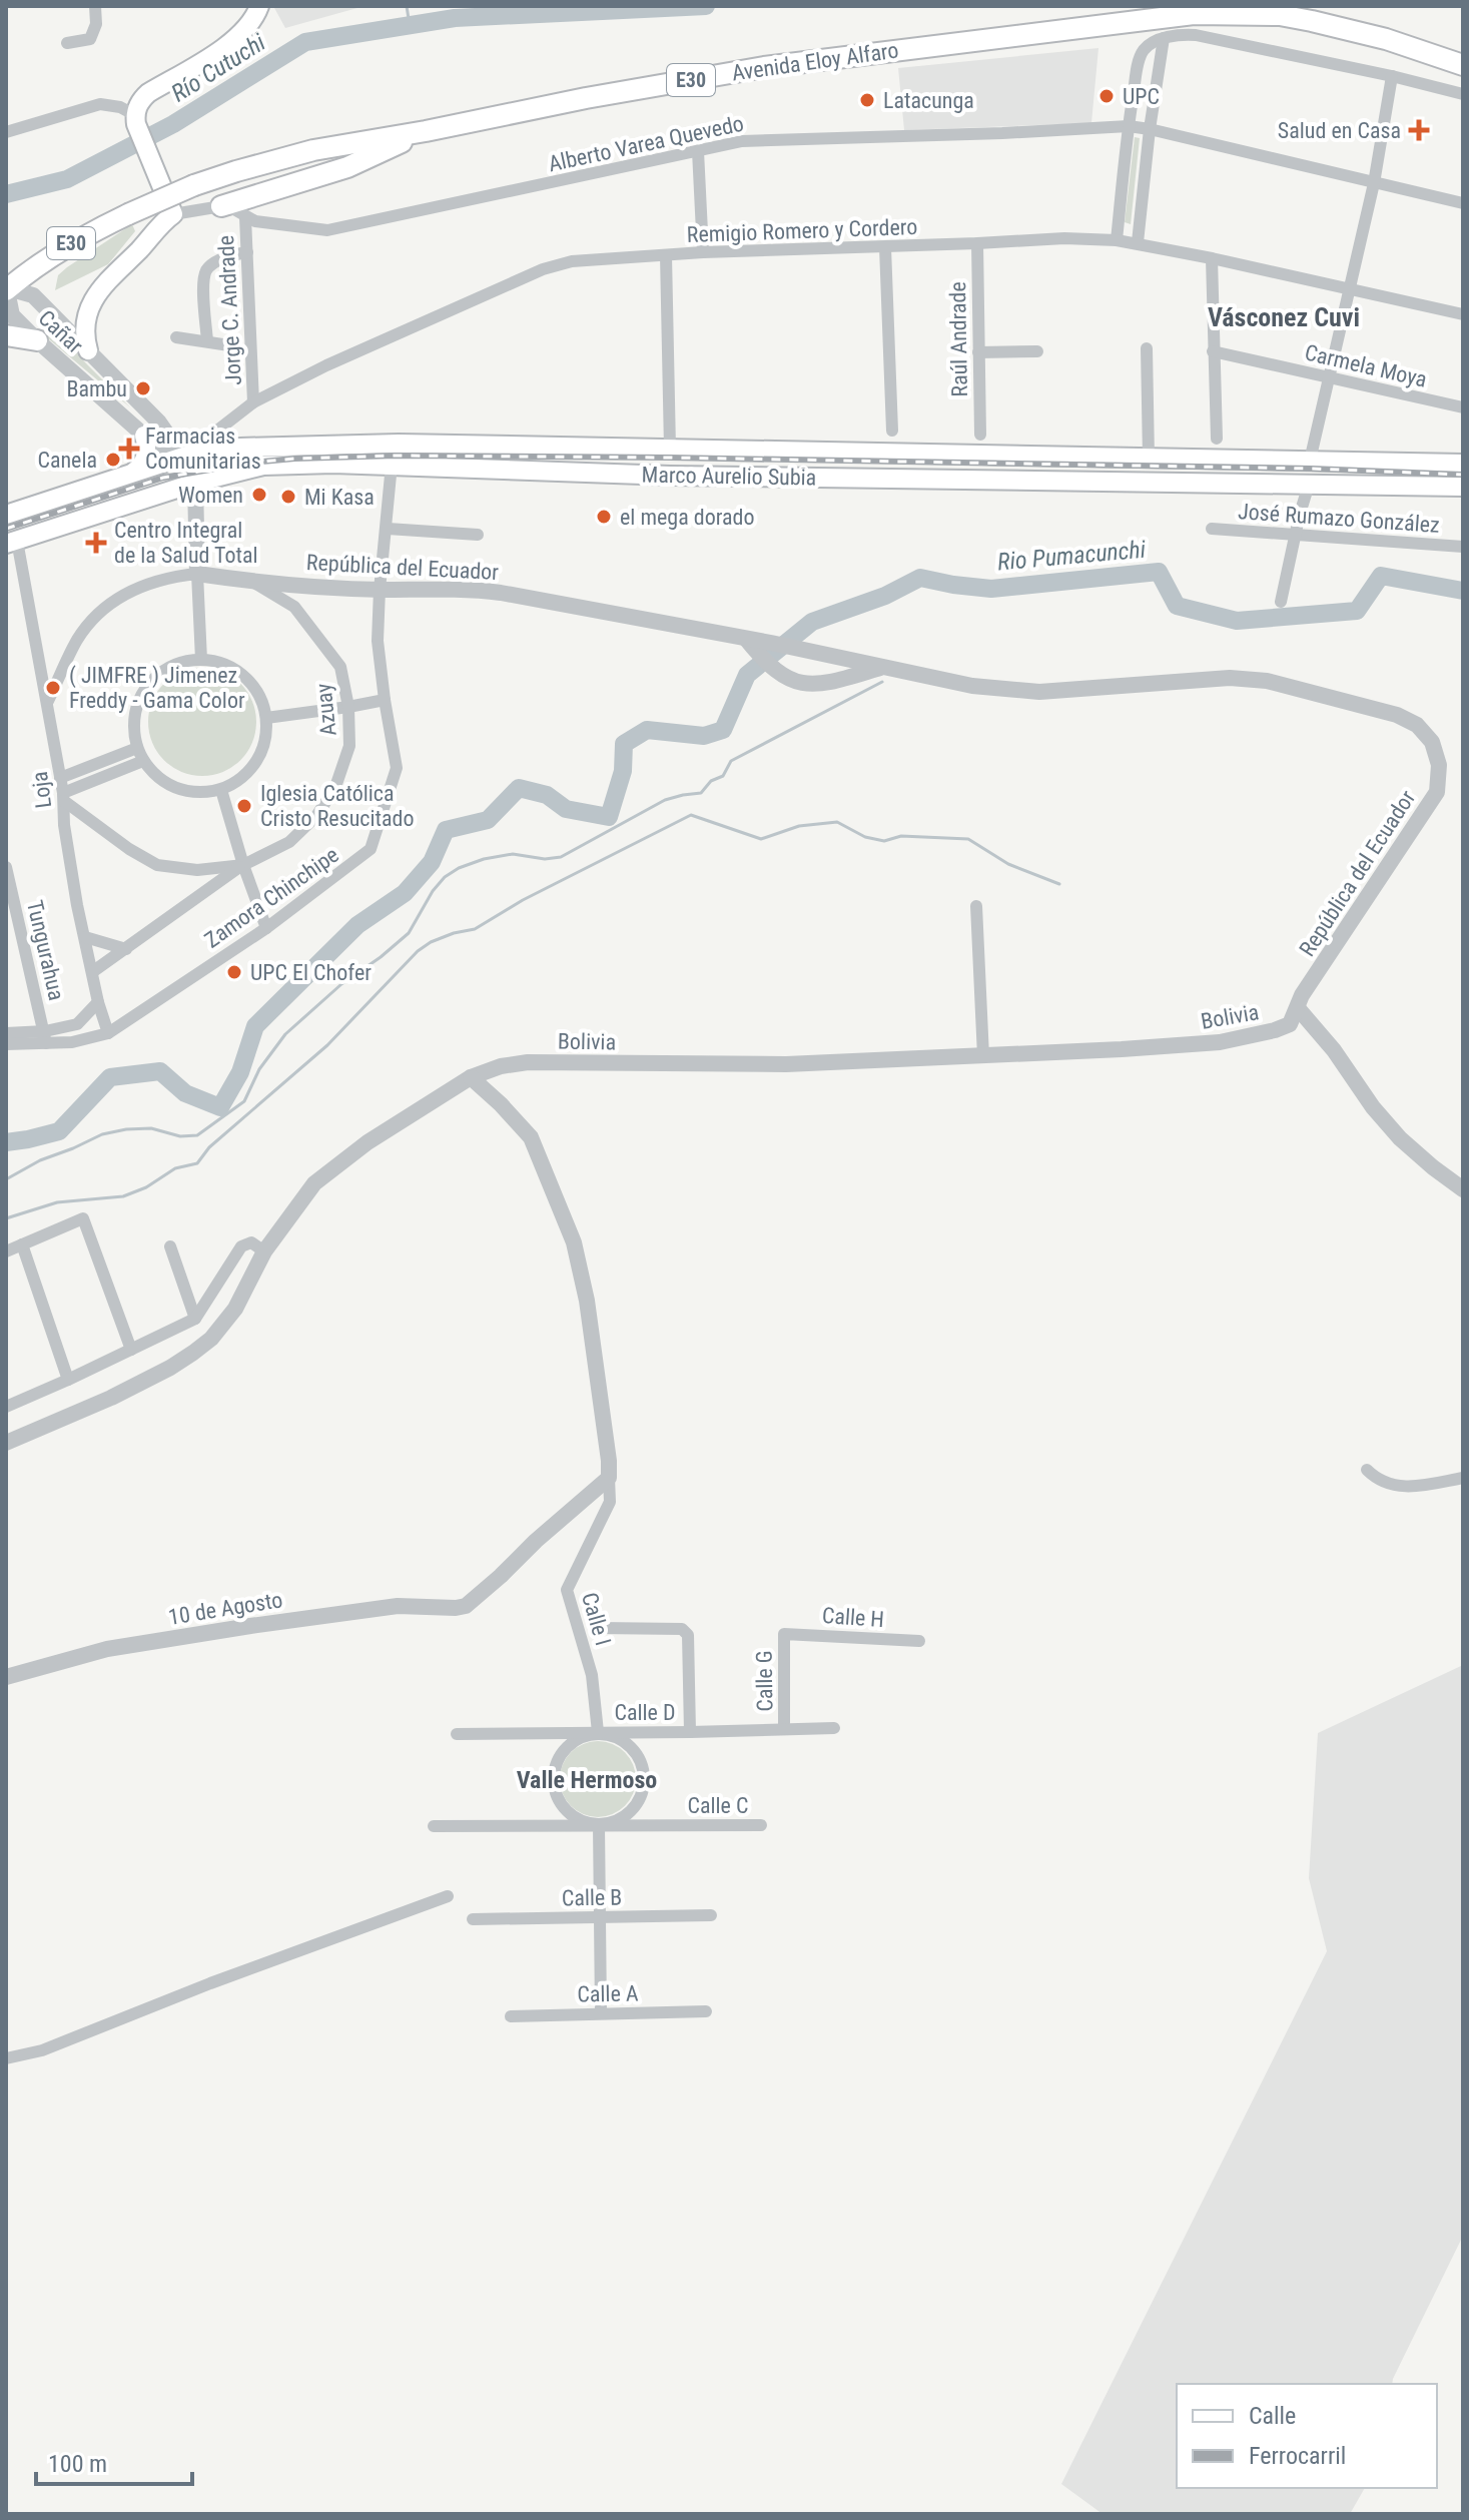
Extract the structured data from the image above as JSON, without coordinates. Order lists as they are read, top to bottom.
{
  "streets": {
    "main road": ["Avenida Eloy Alfaro", "E30", "Marco Aurelio Subia"],
    "street": [
      "Alberto Varea Quevedo",
      "Remigio Romero y Cordero",
      "Jorge C. Andrade",
      "Cañar",
      "Raúl Andrade",
      "Carmela Moya",
      "José Rumazo González",
      "República del Ecuador",
      "Azuay",
      "Loja",
      "Zamora Chinchipe",
      "Tungurahua",
      "Bolivia",
      "10 de Agosto",
      "Calle H",
      "Calle I",
      "Calle G",
      "Calle D",
      "Calle C",
      "Calle B",
      "Calle A"
    ]
  },
  "crossings": [
    ["Avenida Eloy Alfaro", "Cañar"],
    ["Alberto Varea Quevedo", "Jorge C. Andrade"],
    ["Remigio Romero y Cordero", "Jorge C. Andrade"],
    ["Remigio Romero y Cordero", "Cañar"],
    ["Remigio Romero y Cordero", "Raúl Andrade"],
    ["Remigio Romero y Cordero", "Marco Aurelio Subia"],
    ["Cañar", "Marco Aurelio Subia"],
    ["Cañar", "República del Ecuador"],
    ["Marco Aurelio Subia", "Loja"],
    ["Marco Aurelio Subia", "Zamora Chinchipe"],
    ["República del Ecuador", "Azuay"],
    ["República del Ecuador", "Zamora Chinchipe"],
    ["República del Ecuador", "Bolivia"],
    ["Azuay", "Loja"],
    ["Loja", "Zamora Chinchipe"],
    ["10 de Agosto", "Calle I"],
    ["Calle H", "Calle G"],
    ["Calle I", "Calle D"],
    ["Calle I", "Calle C"],
    ["Calle G", "Calle D"],
    ["Calle D", "Calle C"]
  ],
  "districts": ["Vásconez Cuvi", "Valle Hermoso"],
  "water": ["Río Cutuchi", "Rio Pumacunchi"],
  "places": {
    "other": [
      "UPC",
      "Latacunga",
      "Bambu",
      "Canela",
      "Women",
      "Mi Kasa",
      "el mega dorado",
      "( JIMFRE ) Jimenez Freddy - Gama Color",
      "Iglesia Católica Cristo Resucitado",
      "UPC El Chofer"
    ],
    "health": ["Salud en Casa", "Farmacias Comunitarias", "Centro Integral de la Salud Total"]
  },
  "legend": ["Calle", "Ferrocarril"],
  "scale_bar": "100 m"
}
